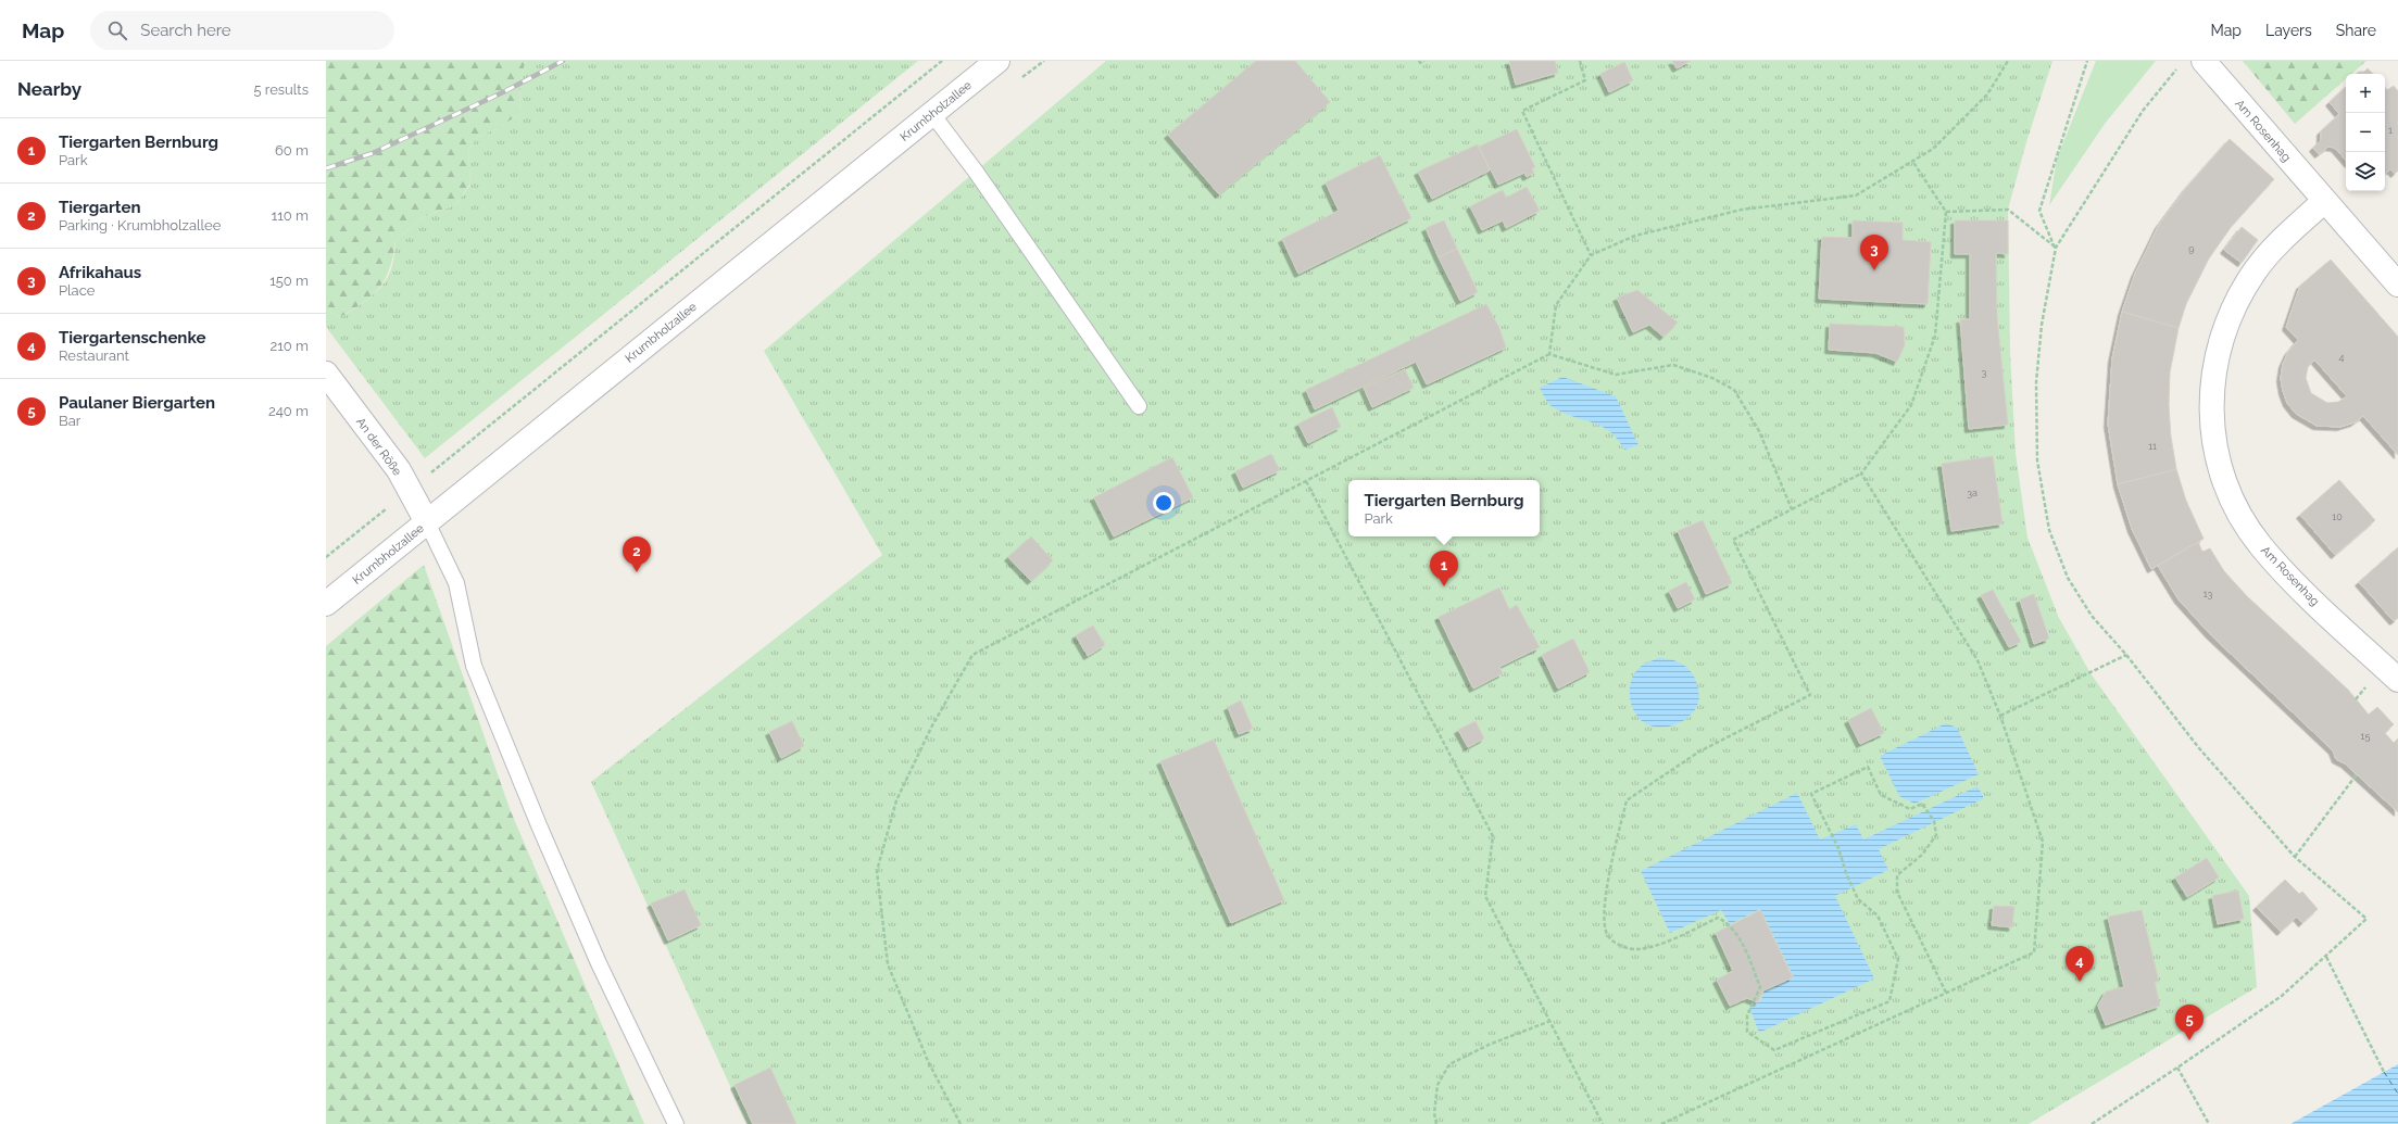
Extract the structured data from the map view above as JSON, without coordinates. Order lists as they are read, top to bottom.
{
  "streets": {
    "street": ["Krumbholzallee", "Am Rosenhag", "An der Röße"]
  },
  "crossings": [
    ["Krumbholzallee", "An der Röße"]
  ],
  "house_numbers": [
    "1",
    "9",
    "4",
    "3",
    "11",
    "3a",
    "10",
    "13",
    "15"
  ],
  "page": {
    "header": "Map",
    "search": "Search here",
    "nav": ["Map", "Layers", "Share"],
    "heading": ["Nearby", "5 results"],
    "map_buttons": ["+", "−"],
    "list": [
      {
        "mark": "1",
        "name": "Tiergarten Bernburg",
        "note": "Park",
        "value": "60 m"
      },
      {
        "mark": "2",
        "name": "Tiergarten",
        "note": "Parking · Krumbholzallee",
        "value": "110 m"
      },
      {
        "mark": "3",
        "name": "Afrikahaus",
        "note": "Place",
        "value": "150 m"
      },
      {
        "mark": "4",
        "name": "Tiergartenschenke",
        "note": "Restaurant",
        "value": "210 m"
      },
      {
        "mark": "5",
        "name": "Paulaner Biergarten",
        "note": "Bar",
        "value": "240 m"
      }
    ],
    "pins": [
      "3",
      "2",
      "1",
      "4",
      "5"
    ],
    "popup": ["Tiergarten Bernburg", "Park"]
  }
}
